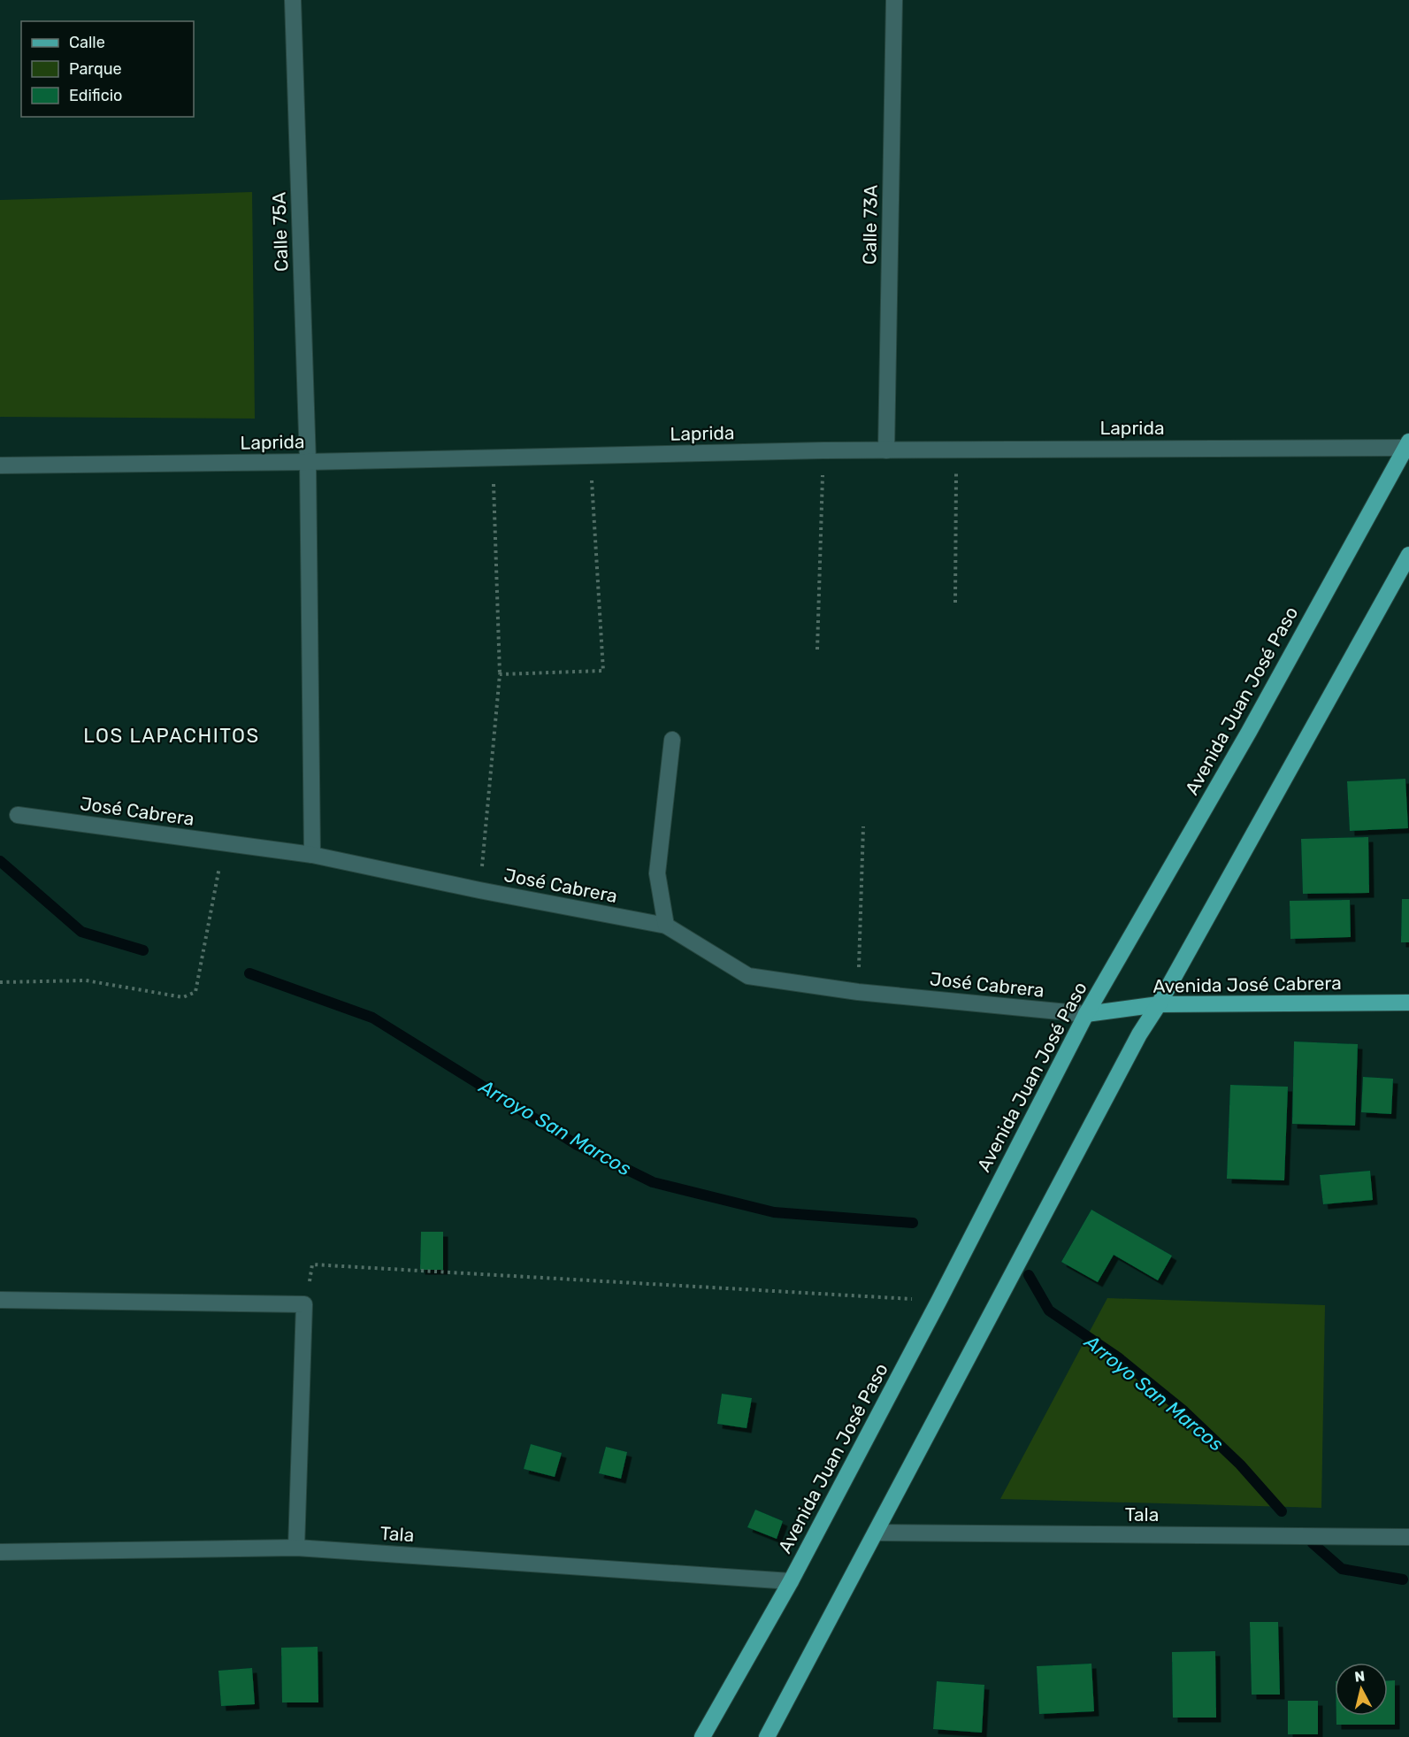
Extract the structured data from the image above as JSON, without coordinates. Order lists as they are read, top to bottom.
{
  "streets": {
    "main road": ["Avenida Juan José Paso", "Avenida José Cabrera"],
    "street": [
      "Calle 73A",
      "Calle 75A",
      "Laprida",
      "José Cabrera",
      "Tala"
    ]
  },
  "crossings": [
    ["Calle 73A", "Laprida"],
    ["Calle 75A", "Laprida"],
    ["Calle 75A", "José Cabrera"],
    ["Laprida", "Avenida Juan José Paso"],
    ["Avenida Juan José Paso", "José Cabrera"],
    ["Avenida Juan José Paso", "Avenida José Cabrera"],
    ["Avenida Juan José Paso", "Tala"],
    ["José Cabrera", "Avenida José Cabrera"]
  ],
  "districts": ["LOS LAPACHITOS"],
  "water": ["Arroyo San Marcos"],
  "legend": ["Calle", "Parque", "Edificio"],
  "north": "top"
}
